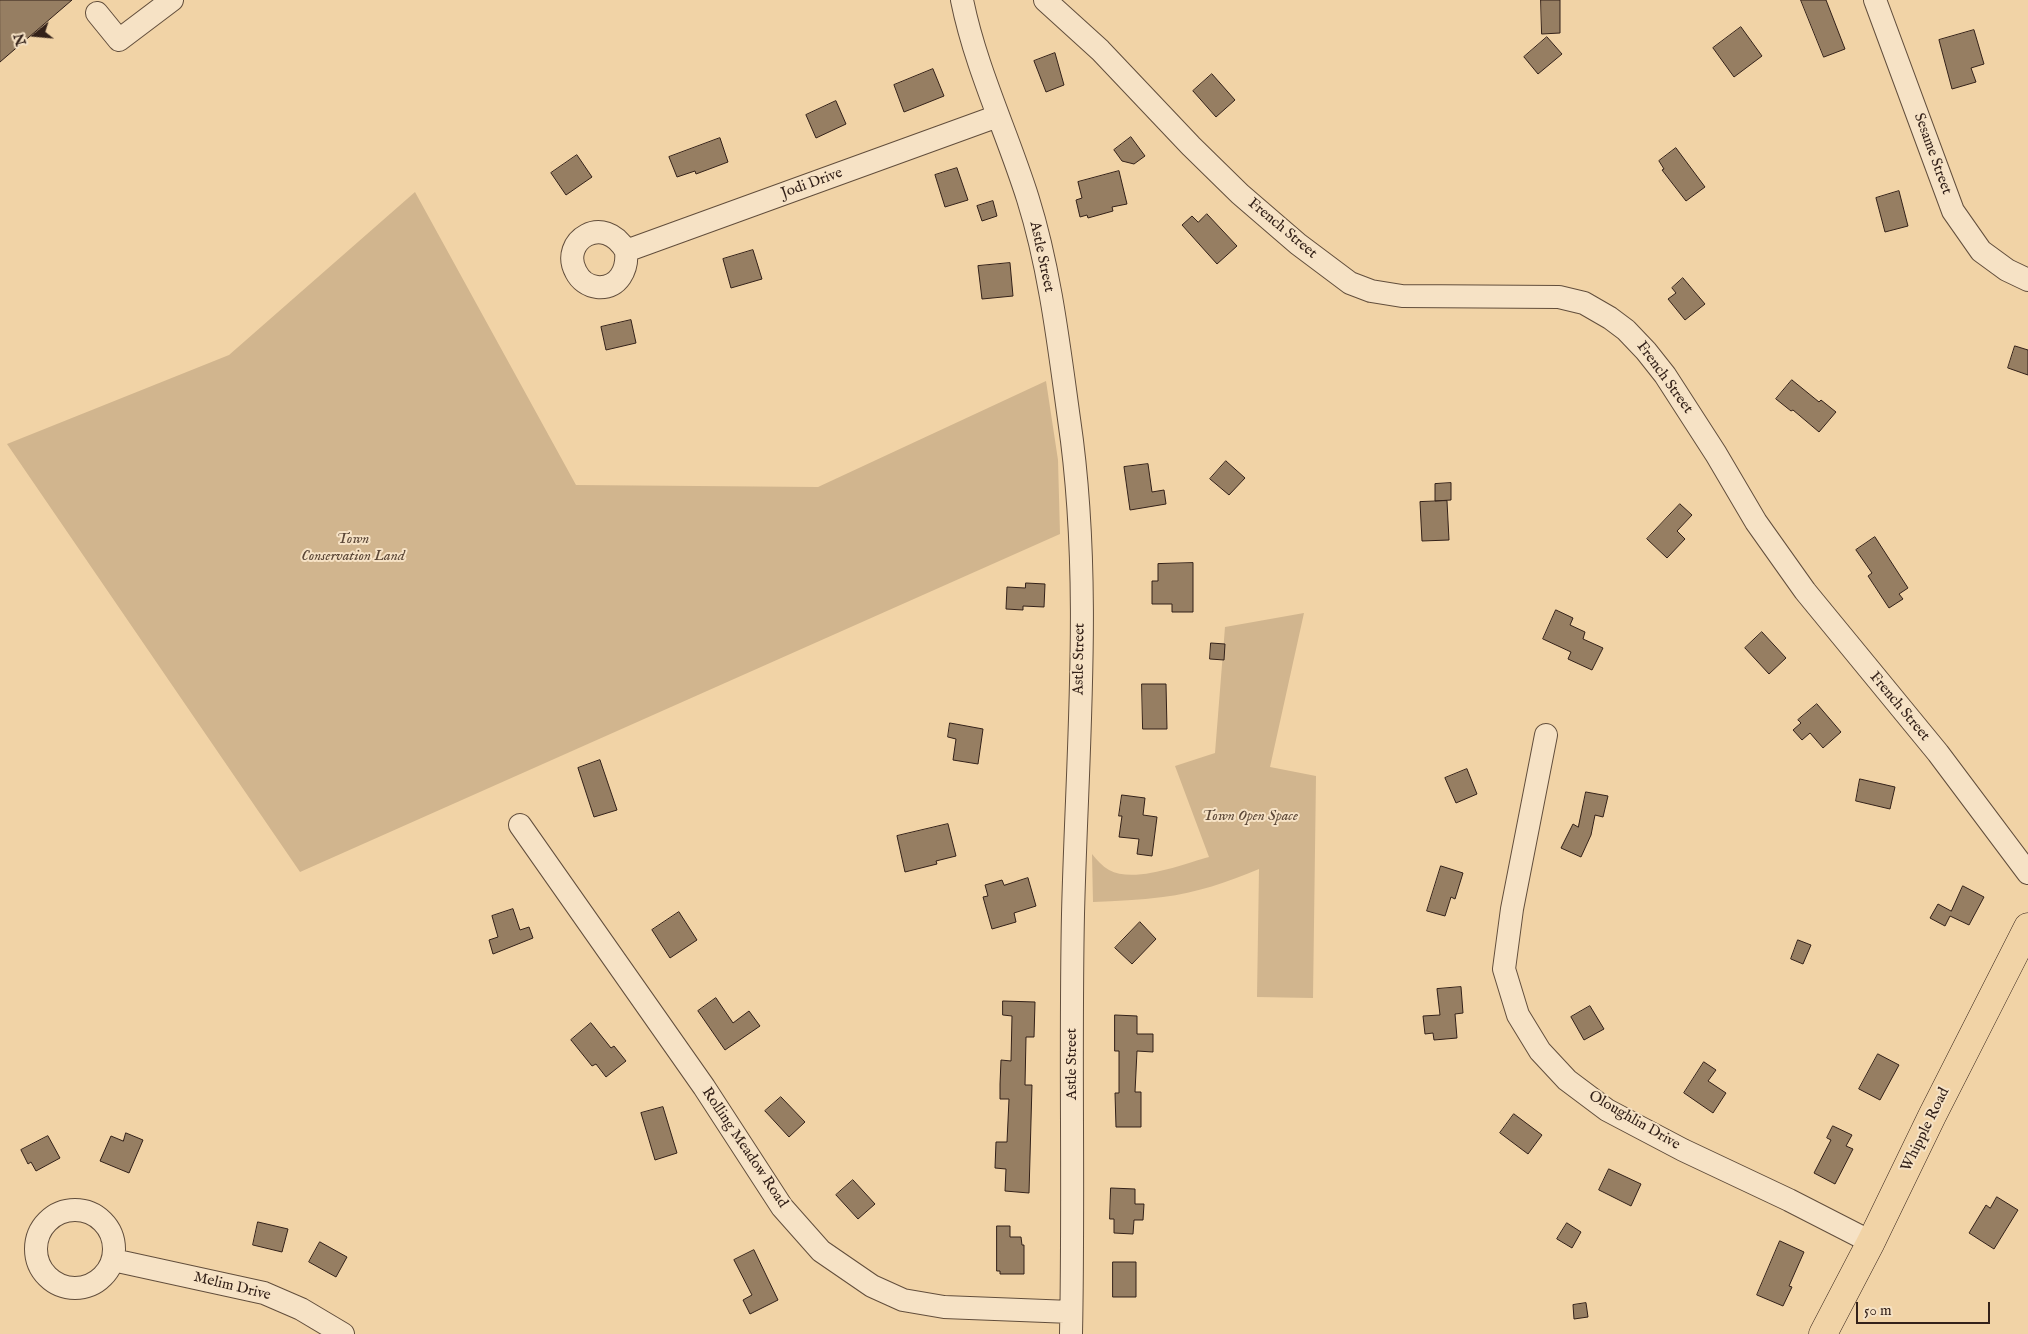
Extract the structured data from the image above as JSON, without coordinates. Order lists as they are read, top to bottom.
{
  "streets": {
    "main road": ["Whipple Road"],
    "street": [
      "Sesame Street",
      "Jodi Drive",
      "French Street",
      "Astle Street",
      "Oloughlin Drive",
      "Rolling Meadow Road",
      "Melim Drive"
    ]
  },
  "crossings": [
    ["Jodi Drive", "Astle Street"],
    ["Astle Street", "Rolling Meadow Road"],
    ["Oloughlin Drive", "Whipple Road"]
  ],
  "parks": ["Town Conservation Land", "Town Open Space"],
  "scale_bar": "50 m",
  "north": "left"
}
